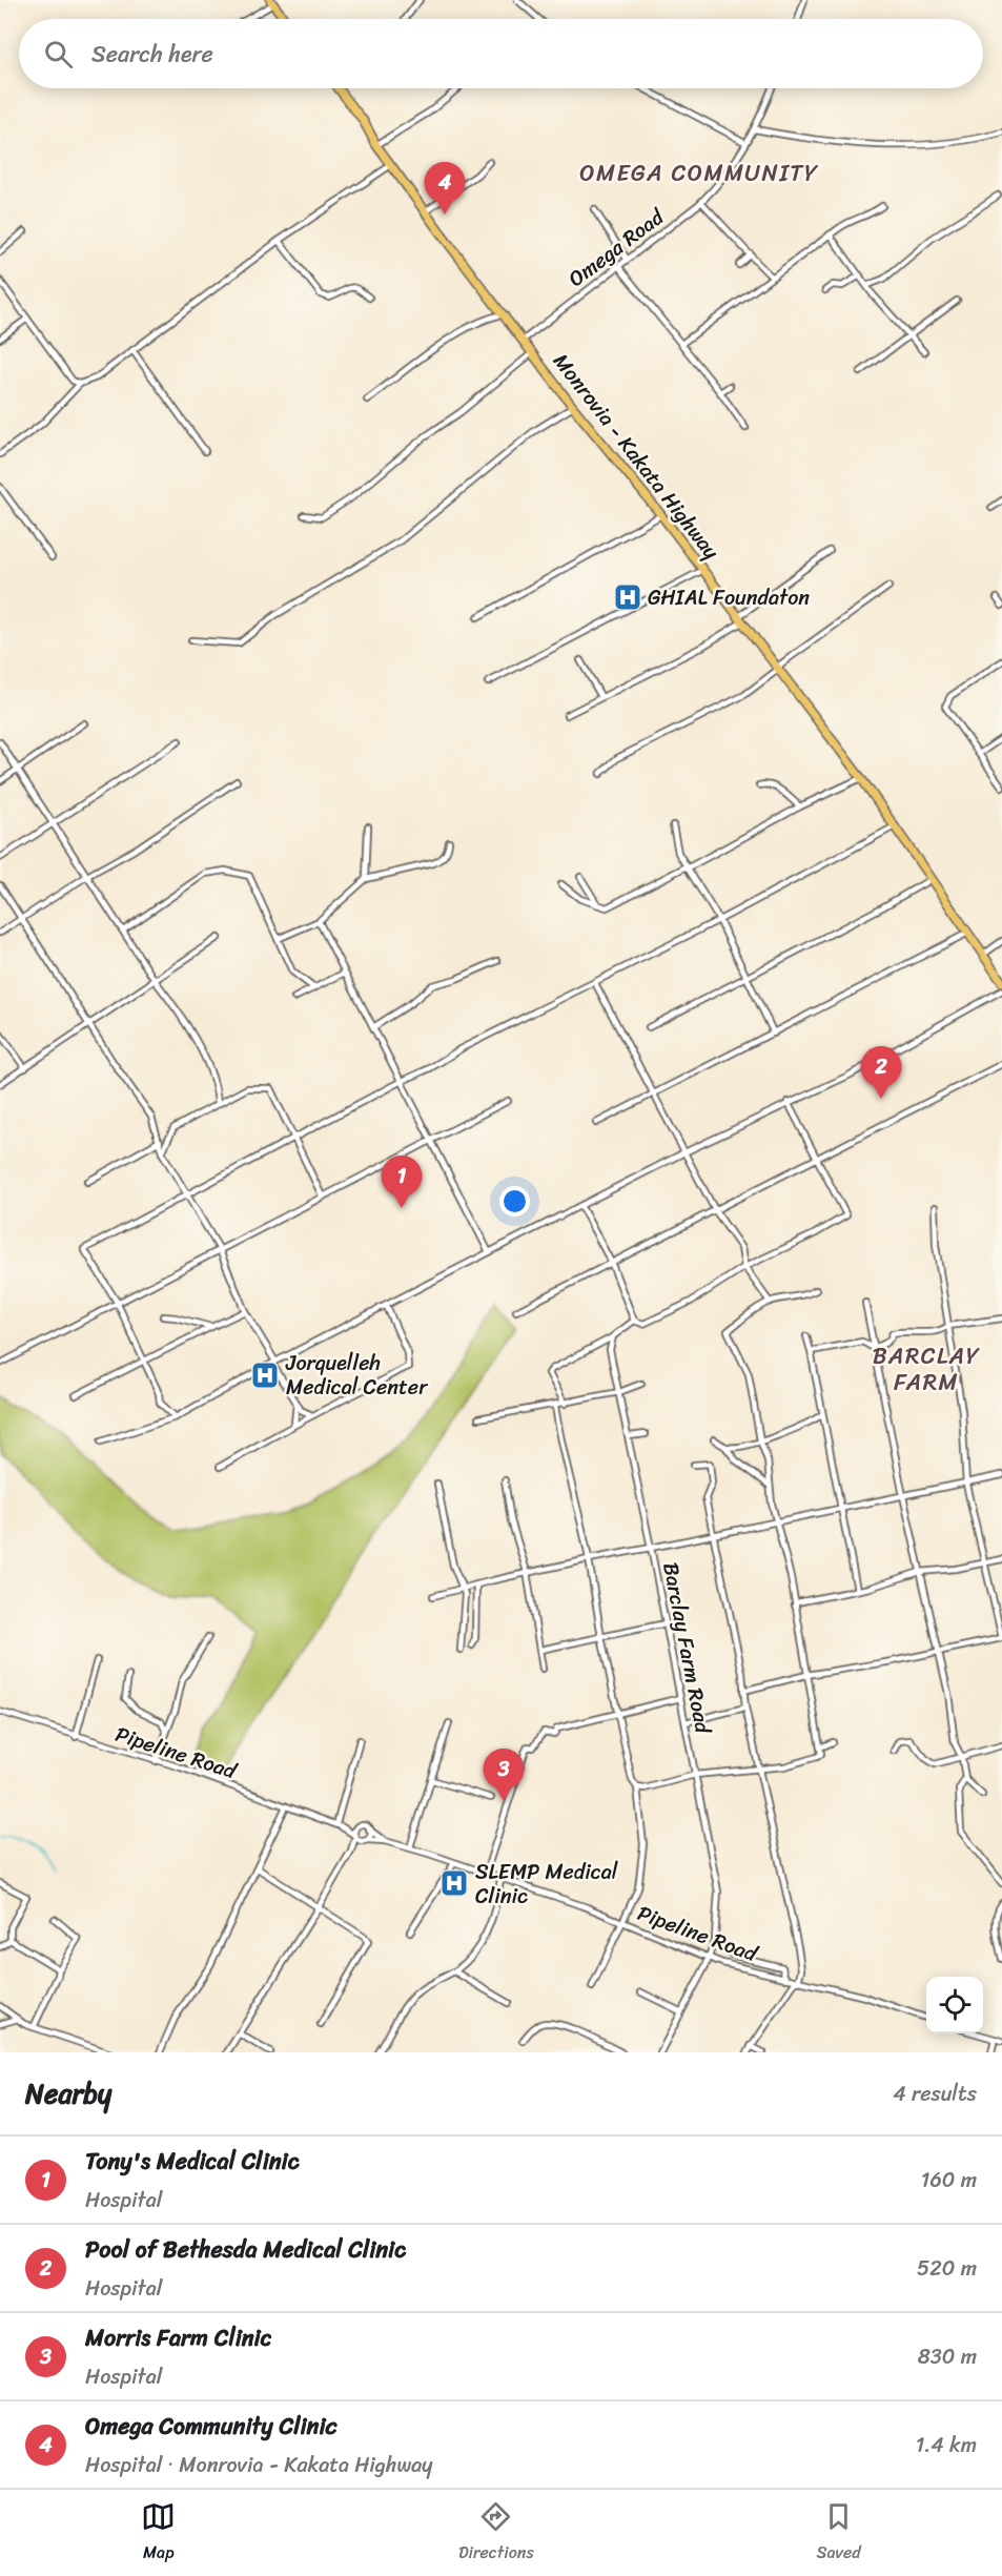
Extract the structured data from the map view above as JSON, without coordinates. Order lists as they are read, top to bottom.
{
  "streets": {
    "highway": ["Monrovia - Kakata Highway"],
    "street": ["Omega Road", "Barclay Farm Road", "Pipeline Road"]
  },
  "crossings": [
    ["Omega Road", "Monrovia - Kakata Highway"],
    ["Barclay Farm Road", "Pipeline Road"]
  ],
  "districts": ["OMEGA COMMUNITY", "BARCLAY FARM"],
  "places": {
    "hospital": ["GHIAL Foundaton", "Jorquelleh Medical Center", "SLEMP Medical Clinic"]
  },
  "page": {
    "search": "Search here",
    "pins": [
      "4",
      "2",
      "1",
      "3"
    ],
    "heading": ["Nearby", "4 results"],
    "list": [
      {
        "mark": "1",
        "name": "Tony's Medical Clinic",
        "note": "Hospital",
        "value": "160 m"
      },
      {
        "mark": "2",
        "name": "Pool of Bethesda Medical Clinic",
        "note": "Hospital",
        "value": "520 m"
      },
      {
        "mark": "3",
        "name": "Morris Farm Clinic",
        "note": "Hospital",
        "value": "830 m"
      },
      {
        "mark": "4",
        "name": "Omega Community Clinic",
        "note": "Hospital · Monrovia - Kakata Highway",
        "value": "1.4 km"
      }
    ],
    "nav": ["Map", "Directions", "Saved"]
  }
}
